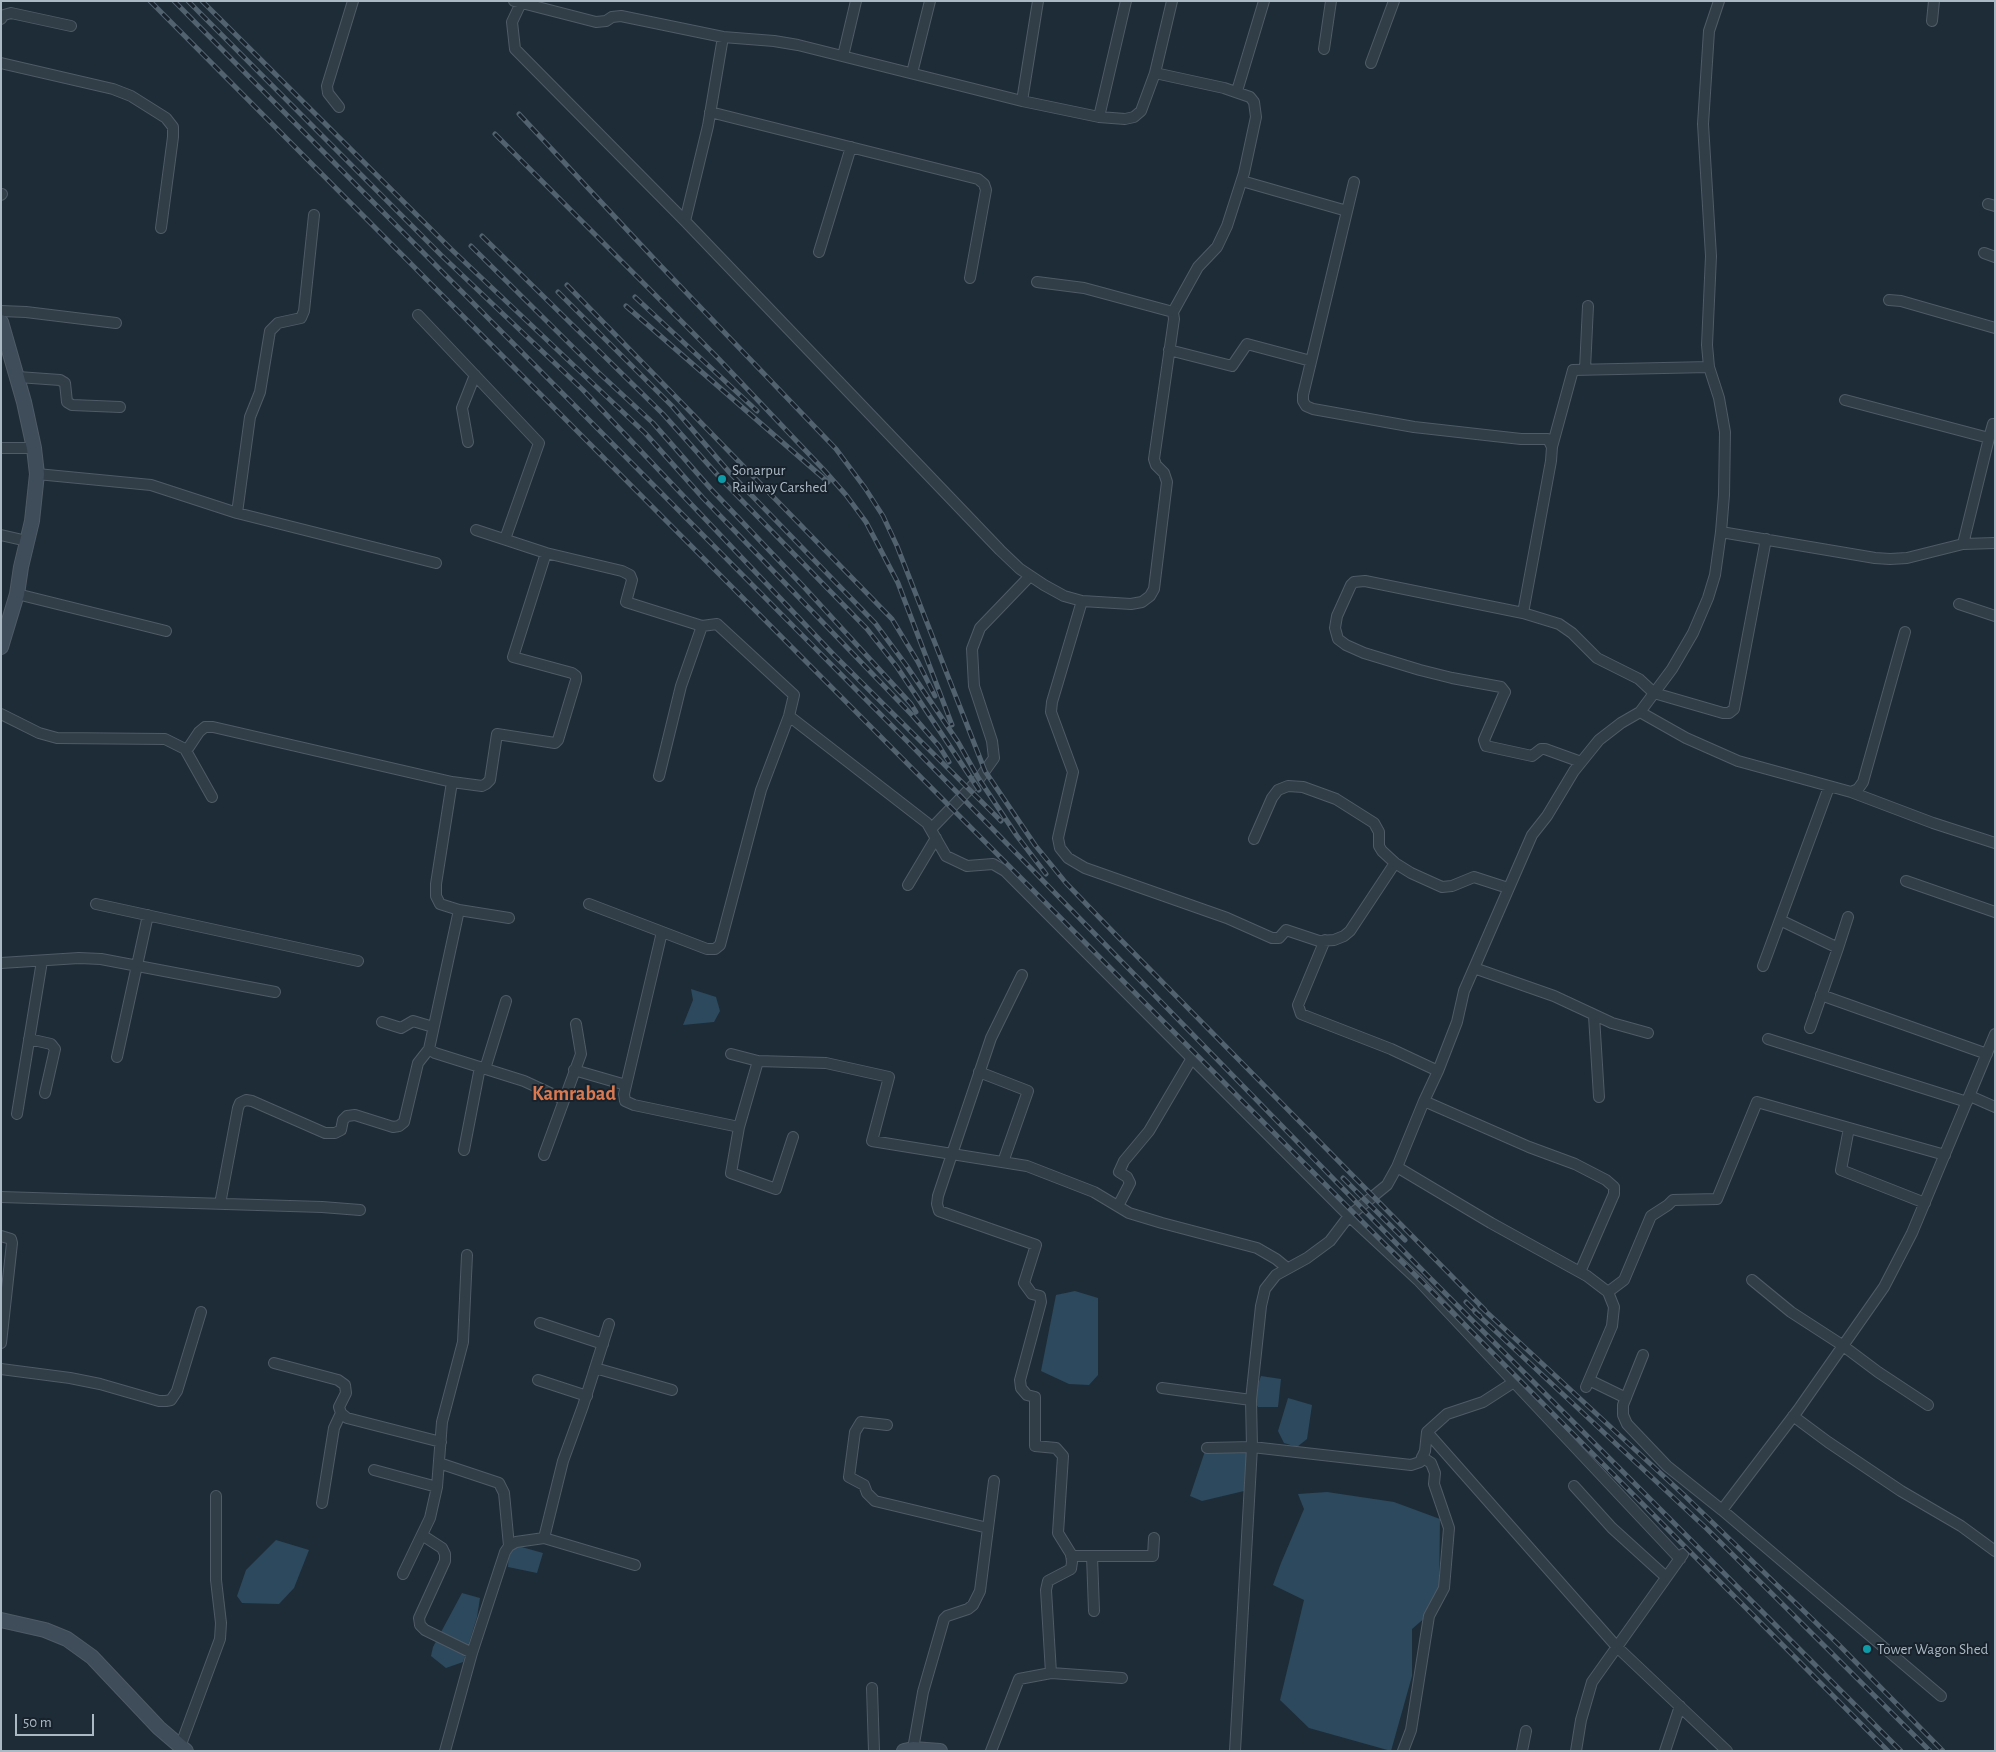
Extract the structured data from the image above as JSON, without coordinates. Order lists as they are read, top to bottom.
{
  "districts": ["Kamrabad"],
  "places": ["Sonarpur Railway Carshed", "Tower Wagon Shed"],
  "scale_bar": "50 m"
}
